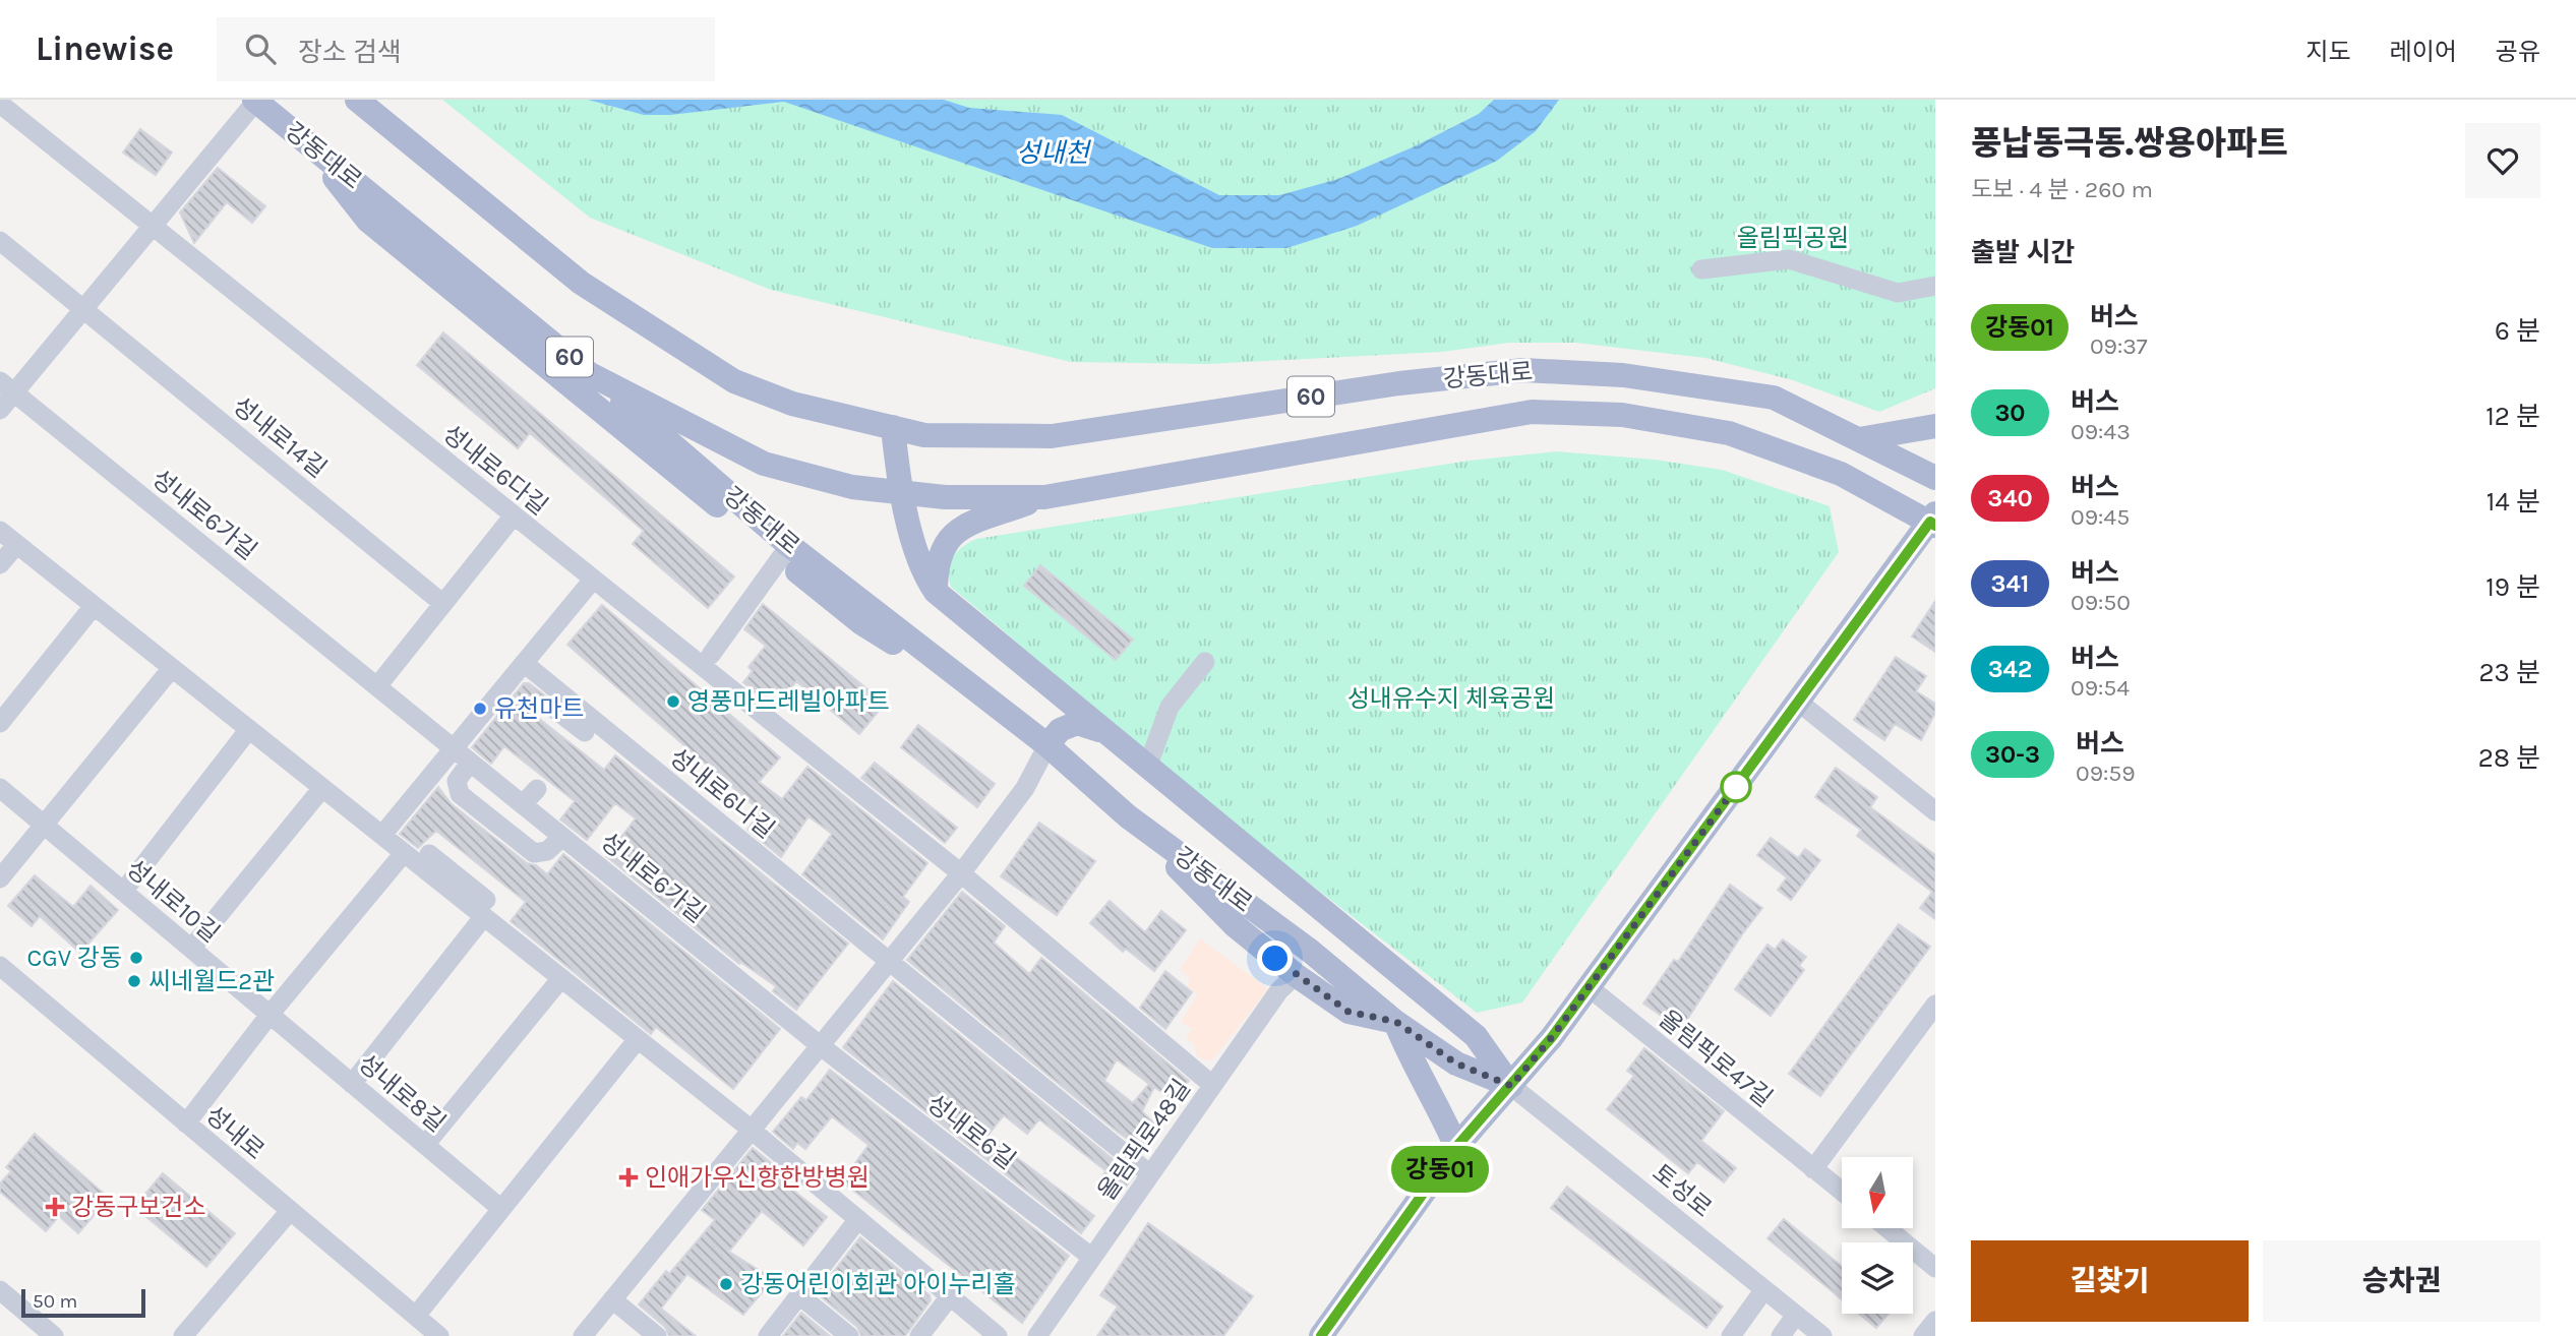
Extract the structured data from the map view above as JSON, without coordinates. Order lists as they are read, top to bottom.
{
  "streets": {
    "main road": ["강동대로", "60"],
    "street": [
      "성내로14길",
      "성내로6다길",
      "성내로6가길",
      "성내로6나길",
      "성내로10길",
      "올림픽로47길",
      "성내로8길",
      "성내로6길",
      "성내로",
      "올림픽로48길",
      "토성로"
    ]
  },
  "crossings": [
    ["강동대로", "토성로"],
    ["성내로6가길", "성내로6길"],
    ["성내로10길", "성내로8길"],
    ["성내로6길", "올림픽로48길"]
  ],
  "water": ["성내천"],
  "parks": ["올림픽공원", "성내유수지 체육공원"],
  "places": {
    "other": [
      "영풍마드레빌아파트",
      "유천마트",
      "CGV 강동",
      "씨네월드2관",
      "강동어린이회관 아이누리홀"
    ],
    "health": ["인애가우신향한방병원", "강동구보건소"]
  },
  "lines": ["bus line 강동01"],
  "scale_bar": "50 m",
  "north": "bottom",
  "page": {
    "header": "Linewise",
    "search": "장소 검색",
    "nav": ["지도", "레이어", "공유"],
    "on_map": "강동01",
    "heading": [
      ["풍납동극동.쌍용아파트", "도보 · 4 분 · 260 m"],
      "출발 시간"
    ],
    "list": [
      {
        "mark": "강동01",
        "name": "버스",
        "note": "09:37",
        "value": "6 분"
      },
      {
        "mark": "30",
        "name": "버스",
        "note": "09:43",
        "value": "12 분"
      },
      {
        "mark": "340",
        "name": "버스",
        "note": "09:45",
        "value": "14 분"
      },
      {
        "mark": "341",
        "name": "버스",
        "note": "09:50",
        "value": "19 분"
      },
      {
        "mark": "342",
        "name": "버스",
        "note": "09:54",
        "value": "23 분"
      },
      {
        "mark": "30-3",
        "name": "버스",
        "note": "09:59",
        "value": "28 분"
      }
    ],
    "buttons": ["길찾기", "승차권"],
    "scale": "50 m"
  }
}
